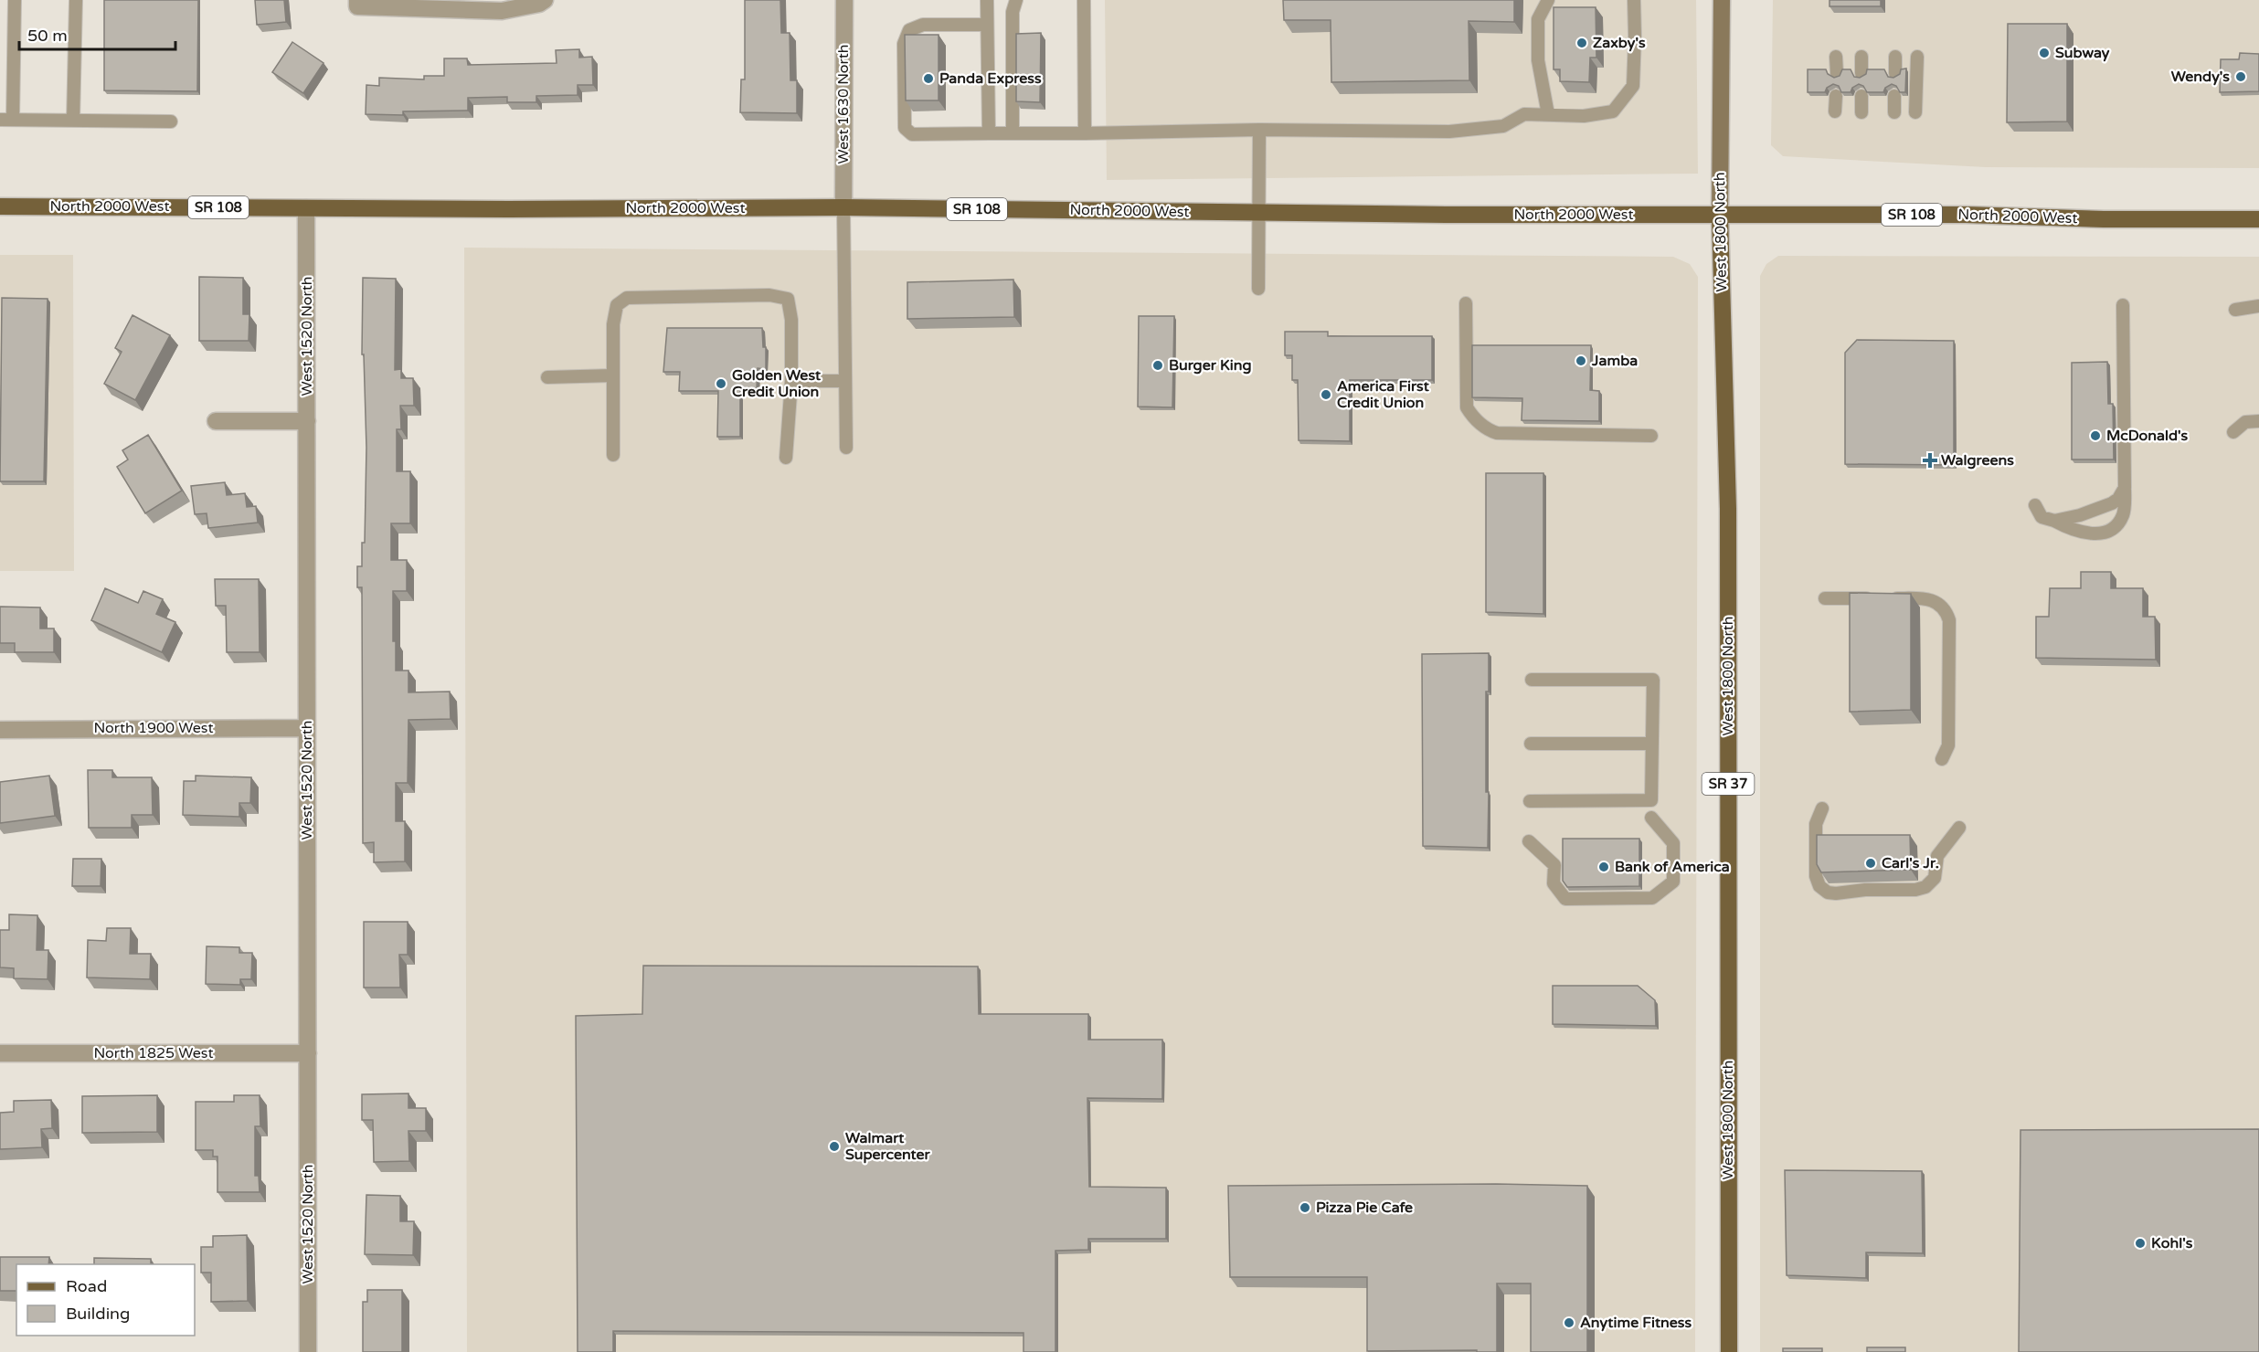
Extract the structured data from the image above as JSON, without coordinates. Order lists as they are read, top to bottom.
{
  "streets": {
    "main road": [
      "North 2000 West",
      "SR 108",
      "West 1800 North",
      "SR 37"
    ],
    "street": [
      "West 1630 North",
      "West 1520 North",
      "North 1900 West",
      "North 1825 West"
    ]
  },
  "crossings": [
    ["West 1630 North", "North 2000 West"],
    ["North 2000 West", "West 1800 North"],
    ["North 2000 West", "West 1520 North"],
    ["West 1520 North", "North 1900 West"],
    ["West 1520 North", "North 1825 West"]
  ],
  "places": {
    "other": [
      "Zaxby's",
      "Subway",
      "Wendy's",
      "Panda Express",
      "Jamba",
      "Burger King",
      "Golden West Credit Union",
      "America First Credit Union",
      "McDonald's",
      "Carl's Jr.",
      "Bank of America",
      "Walmart Supercenter",
      "Pizza Pie Cafe",
      "Kohl's",
      "Anytime Fitness"
    ],
    "health": ["Walgreens"]
  },
  "legend": ["Road", "Building"],
  "scale_bar": "50 m"
}
